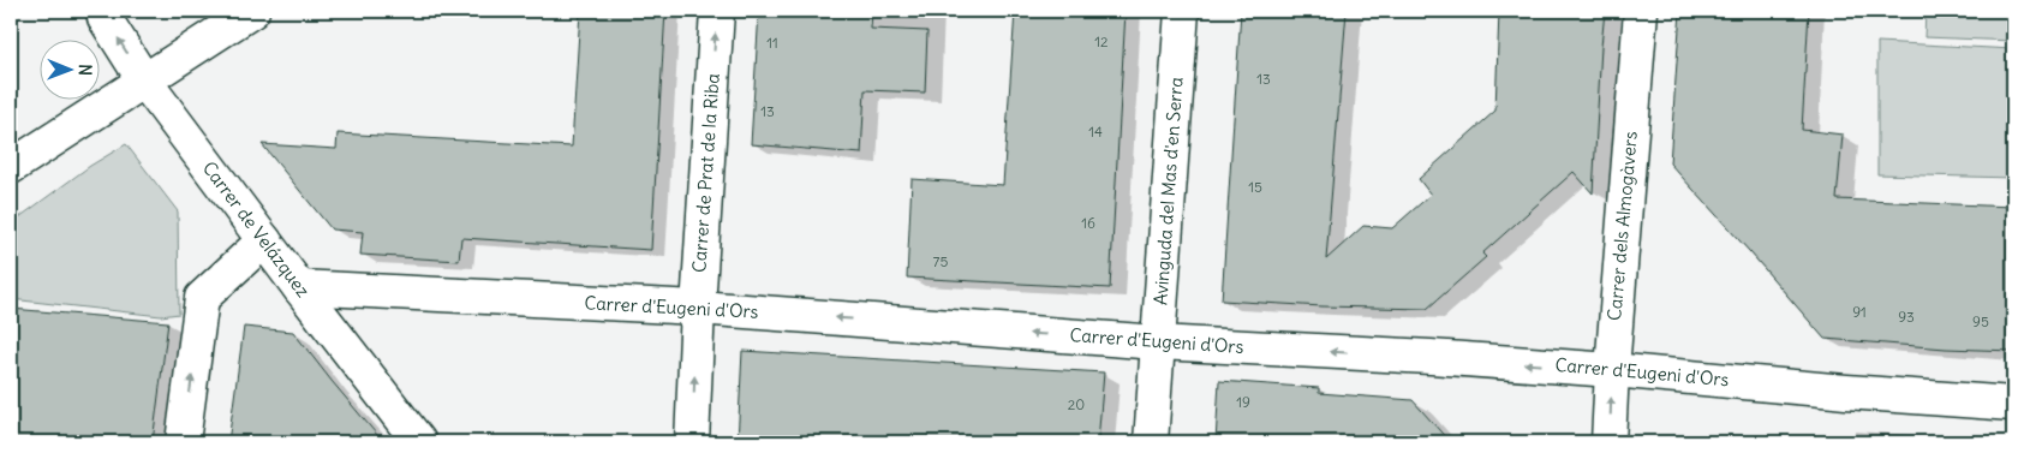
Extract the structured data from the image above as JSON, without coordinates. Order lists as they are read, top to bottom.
{
  "streets": {
    "street": [
      "Carrer de Prat de la Riba",
      "Avinguda del Mas d'en Serra",
      "Carrer dels Almogàvers",
      "Carrer de Velázquez",
      "Carrer d'Eugeni d'Ors"
    ]
  },
  "crossings": [
    ["Carrer de Prat de la Riba", "Carrer d'Eugeni d'Ors"],
    ["Avinguda del Mas d'en Serra", "Carrer d'Eugeni d'Ors"],
    ["Carrer dels Almogàvers", "Carrer d'Eugeni d'Ors"],
    ["Carrer de Velázquez", "Carrer d'Eugeni d'Ors"]
  ],
  "one_way": ["Carrer de Prat de la Riba", "Carrer d'Eugeni d'Ors"],
  "house_numbers": [
    "12",
    "11",
    "13",
    "13",
    "14",
    "15",
    "16",
    "75",
    "91",
    "93",
    "95",
    "19",
    "20"
  ],
  "north": "right"
}
